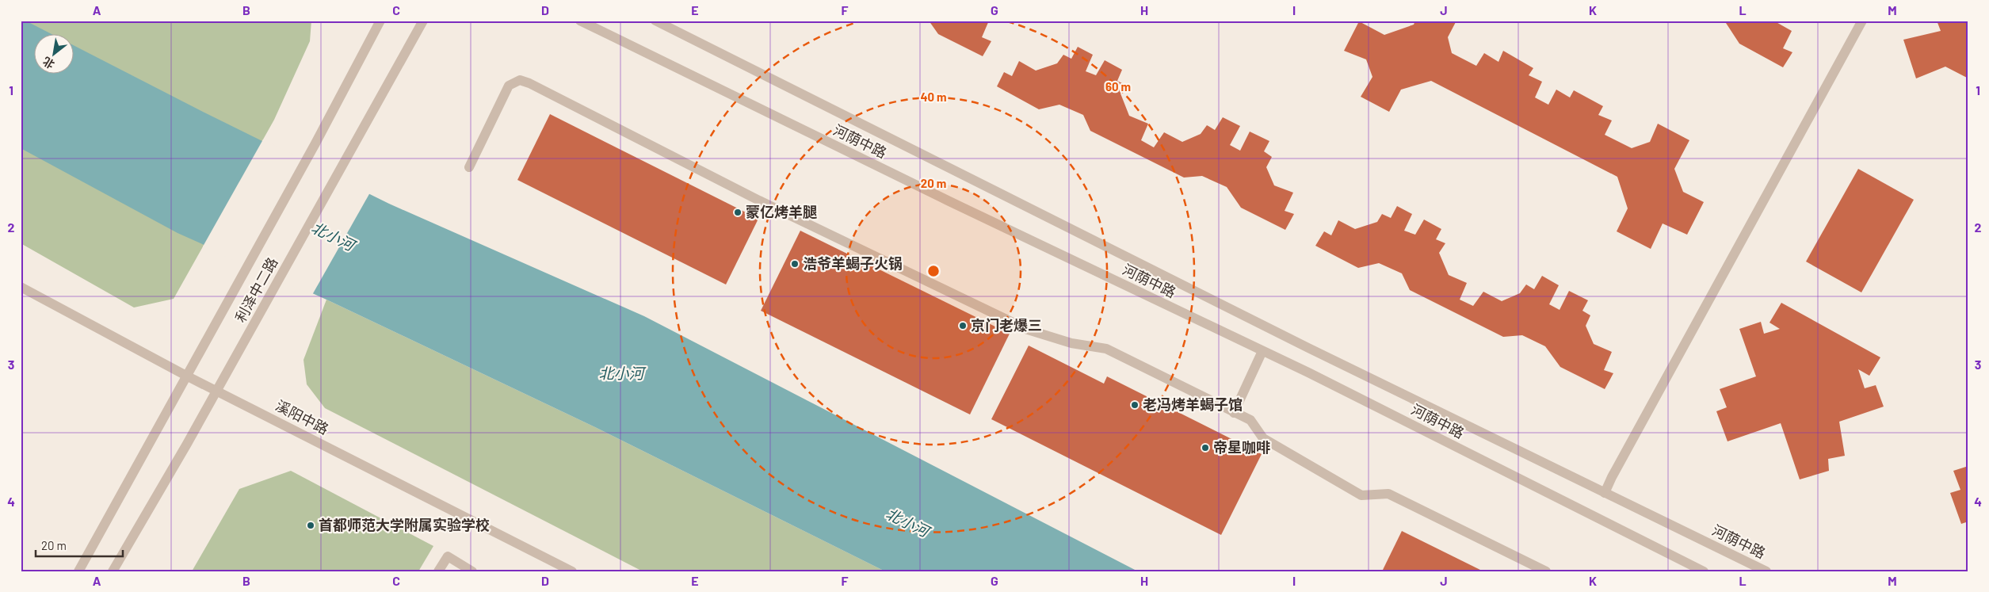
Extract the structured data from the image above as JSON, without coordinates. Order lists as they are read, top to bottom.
{
  "streets": {
    "street": ["河荫中路", "利泽中二路", "溪阳中路"]
  },
  "crossings": [
    ["利泽中二路", "溪阳中路"]
  ],
  "water": ["北小河"],
  "places": [
    "蒙亿烤羊腿",
    "浩爷羊蝎子火锅",
    "京门老爆三",
    "老冯烤羊蝎子馆",
    "帝星咖啡",
    "首都师范大学附属实验学校"
  ],
  "scale_bar": "20 m",
  "north": "bottom left",
  "grid": {
    "columns": [
      "A",
      "B",
      "C",
      "D",
      "E",
      "F",
      "G",
      "H",
      "I",
      "J",
      "K",
      "L",
      "M"
    ],
    "rows": [
      "1",
      "2",
      "3",
      "4"
    ]
  },
  "rings": ["60 m", "40 m", "20 m"]
}
